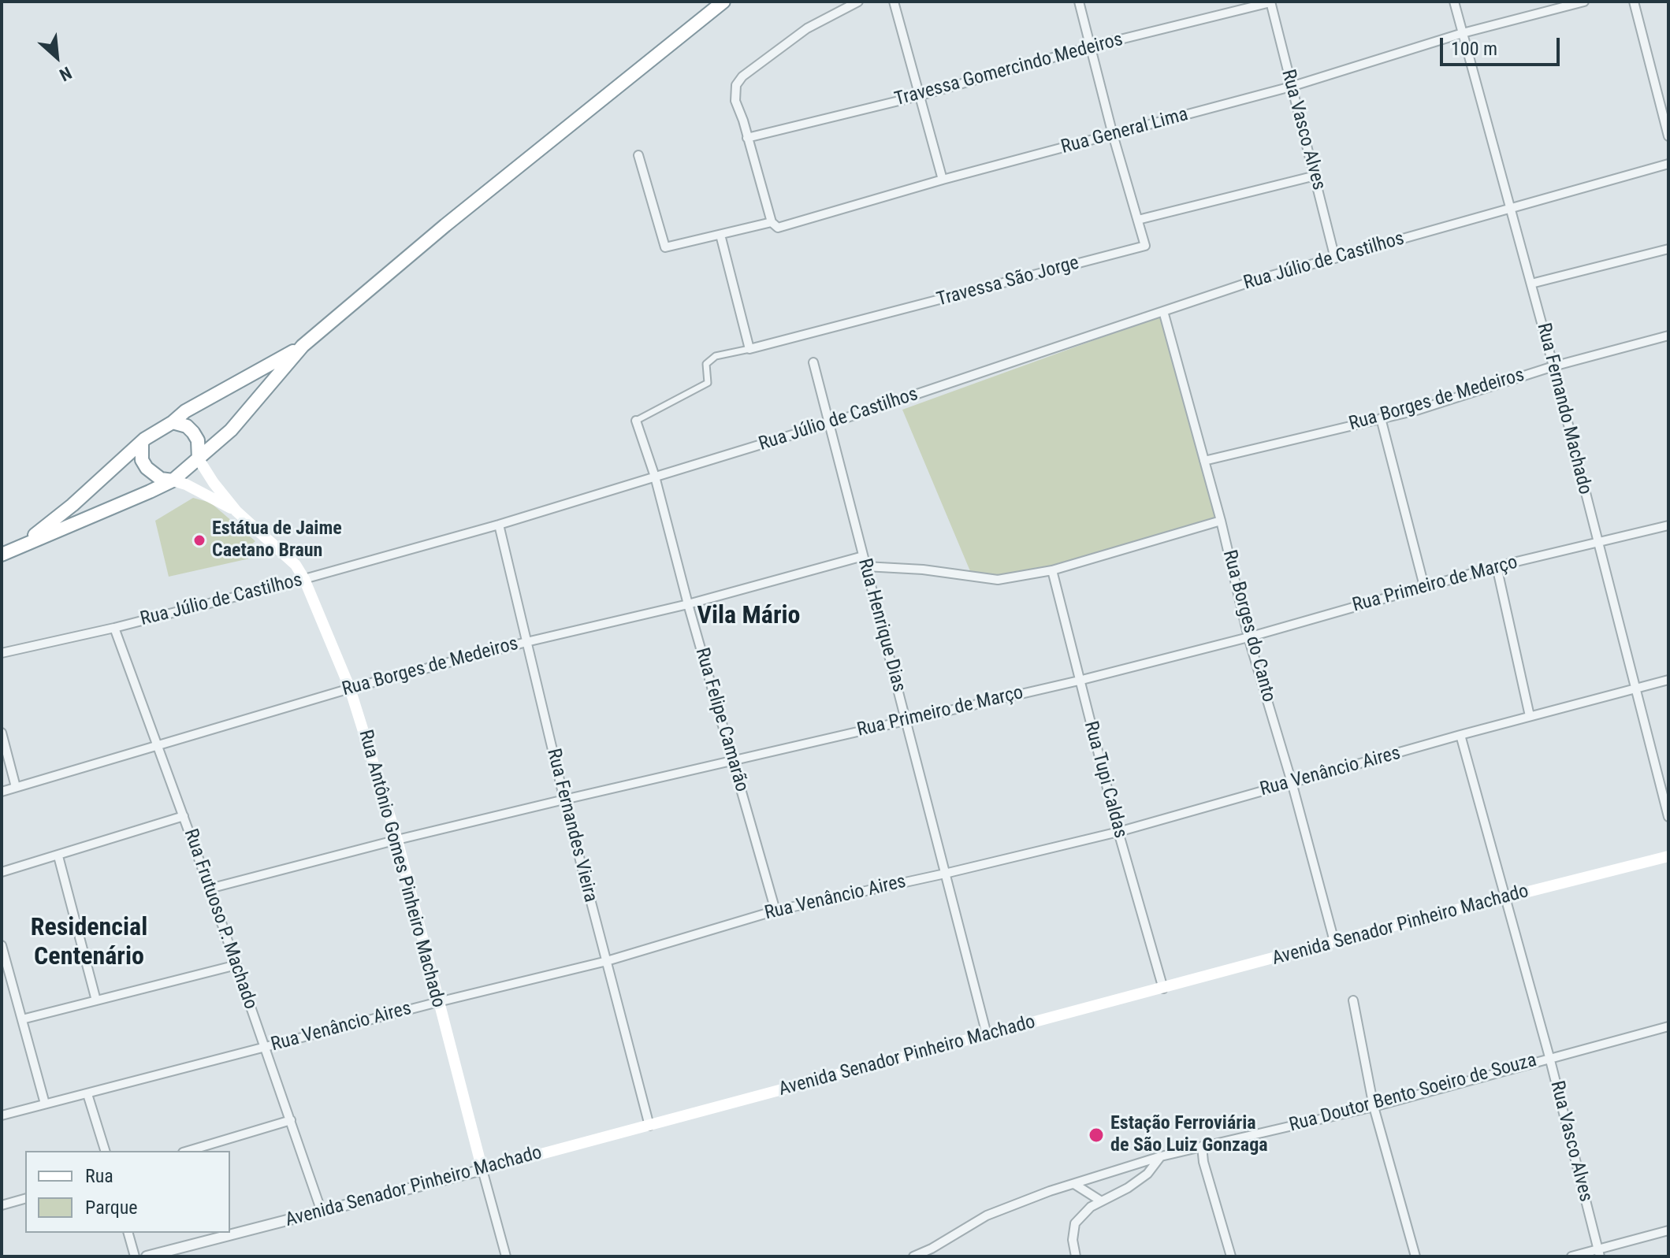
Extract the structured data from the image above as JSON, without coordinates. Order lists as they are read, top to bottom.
{
  "streets": {
    "main road": ["Rua Antônio Gomes Pinheiro Machado", "Avenida Senador Pinheiro Machado"],
    "street": [
      "Travessa Gomercindo Medeiros",
      "Rua Vasco Alves",
      "Rua General Lima",
      "Rua Júlio de Castilhos",
      "Travessa São Jorge",
      "Rua Borges de Medeiros",
      "Rua Fernando Machado",
      "Rua Primeiro de Março",
      "Rua Henrique Dias",
      "Rua Borges do Canto",
      "Rua Felipe Camarão",
      "Rua Venâncio Aires",
      "Rua Tupi Caldas",
      "Rua Fernandes Vieira",
      "Rua Frutuoso P. Machado",
      "Rua Doutor Bento Soeiro de Souza"
    ]
  },
  "crossings": [
    ["Travessa Gomercindo Medeiros", "Rua Vasco Alves"],
    ["Rua Vasco Alves", "Rua General Lima"],
    ["Rua Vasco Alves", "Rua Júlio de Castilhos"],
    ["Rua Vasco Alves", "Rua Venâncio Aires"],
    ["Rua Vasco Alves", "Avenida Senador Pinheiro Machado"],
    ["Rua Vasco Alves", "Rua Doutor Bento Soeiro de Souza"],
    ["Rua General Lima", "Rua Fernando Machado"],
    ["Rua Júlio de Castilhos", "Rua Fernando Machado"],
    ["Rua Júlio de Castilhos", "Rua Henrique Dias"],
    ["Rua Júlio de Castilhos", "Rua Borges do Canto"],
    ["Rua Júlio de Castilhos", "Rua Felipe Camarão"],
    ["Rua Júlio de Castilhos", "Rua Fernandes Vieira"],
    ["Rua Júlio de Castilhos", "Rua Antônio Gomes Pinheiro Machado"],
    ["Rua Júlio de Castilhos", "Rua Frutuoso P. Machado"],
    ["Rua Borges de Medeiros", "Rua Fernando Machado"],
    ["Rua Borges de Medeiros", "Rua Henrique Dias"],
    ["Rua Borges de Medeiros", "Rua Borges do Canto"],
    ["Rua Borges de Medeiros", "Rua Felipe Camarão"],
    ["Rua Borges de Medeiros", "Rua Fernandes Vieira"],
    ["Rua Borges de Medeiros", "Rua Antônio Gomes Pinheiro Machado"],
    ["Rua Borges de Medeiros", "Rua Frutuoso P. Machado"],
    ["Rua Fernando Machado", "Rua Primeiro de Março"],
    ["Rua Fernando Machado", "Rua Venâncio Aires"],
    ["Rua Primeiro de Março", "Rua Henrique Dias"],
    ["Rua Primeiro de Março", "Rua Borges do Canto"],
    ["Rua Primeiro de Março", "Rua Felipe Camarão"],
    ["Rua Primeiro de Março", "Rua Tupi Caldas"],
    ["Rua Primeiro de Março", "Rua Fernandes Vieira"],
    ["Rua Primeiro de Março", "Rua Antônio Gomes Pinheiro Machado"],
    ["Rua Primeiro de Março", "Rua Frutuoso P. Machado"],
    ["Rua Henrique Dias", "Rua Venâncio Aires"],
    ["Rua Henrique Dias", "Avenida Senador Pinheiro Machado"],
    ["Rua Borges do Canto", "Rua Venâncio Aires"],
    ["Rua Borges do Canto", "Avenida Senador Pinheiro Machado"],
    ["Rua Felipe Camarão", "Rua Venâncio Aires"],
    ["Rua Venâncio Aires", "Rua Tupi Caldas"],
    ["Rua Venâncio Aires", "Rua Fernandes Vieira"],
    ["Rua Venâncio Aires", "Rua Antônio Gomes Pinheiro Machado"],
    ["Rua Venâncio Aires", "Rua Frutuoso P. Machado"],
    ["Rua Tupi Caldas", "Avenida Senador Pinheiro Machado"],
    ["Rua Fernandes Vieira", "Avenida Senador Pinheiro Machado"],
    ["Rua Antônio Gomes Pinheiro Machado", "Avenida Senador Pinheiro Machado"],
    ["Rua Frutuoso P. Machado", "Avenida Senador Pinheiro Machado"]
  ],
  "districts": ["Vila Mário", "Residencial Centenário"],
  "places": ["Estátua de Jaime Caetano Braun", "Estação Ferroviária de São Luiz Gonzaga"],
  "legend": ["Rua", "Parque"],
  "scale_bar": "100 m",
  "north": "bottom right"
}
